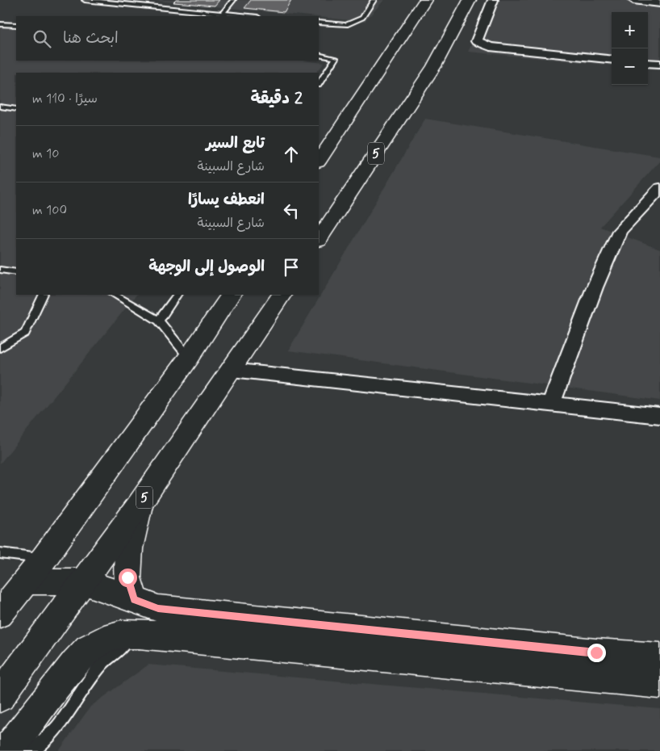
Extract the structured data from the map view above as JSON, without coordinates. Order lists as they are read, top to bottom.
{
  "streets": {
    "main road": ["5"]
  },
  "page": {
    "map_buttons": ["+", "−"],
    "search": "ابحث هنا",
    "heading": ["2 دقيقة", "سيرًا · 110 m"],
    "list": [
      ["تابع السير", "شارع السبينة", "10 m"],
      ["انعطف يسارًا", "شارع السبينة", "100 m"],
      "الوصول إلى الوجهة"
    ]
  }
}
